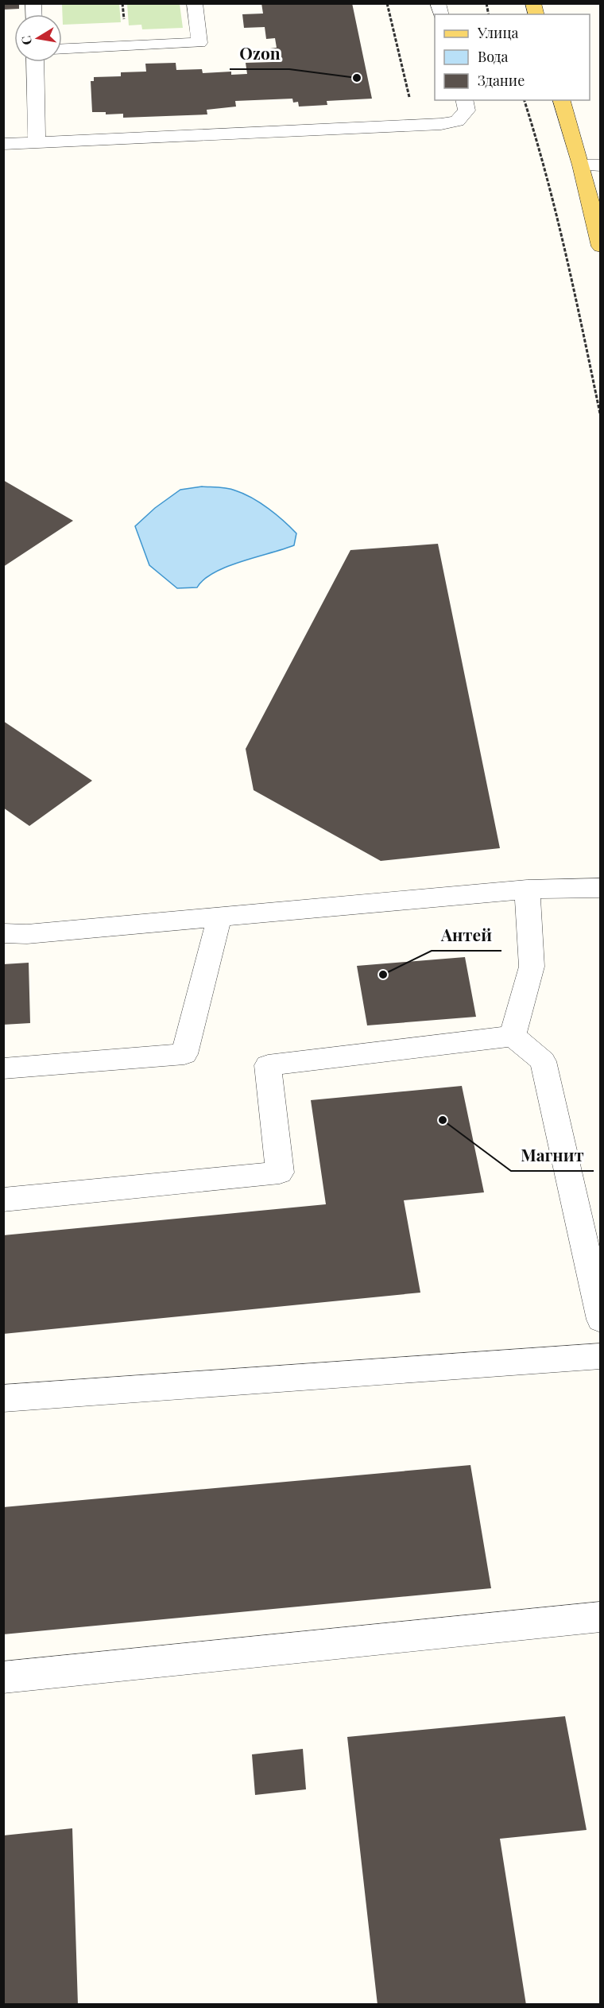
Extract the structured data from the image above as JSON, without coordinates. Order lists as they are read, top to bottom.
{
  "places": ["Ozon", "Антей", "Магнит"],
  "legend": ["Улица", "Вода", "Здание"],
  "north": "left"
}
